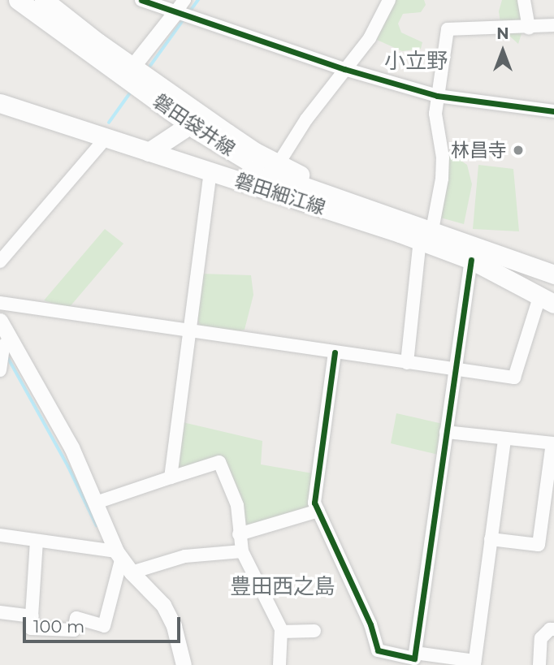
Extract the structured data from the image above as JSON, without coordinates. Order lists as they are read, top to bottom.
{
  "streets": {
    "main road": ["磐田袋井線", "磐田細江線"]
  },
  "crossings": [
    ["磐田袋井線", "磐田細江線"]
  ],
  "districts": ["小立野", "豊田西之島"],
  "places": ["林昌寺"],
  "scale_bar": "100 m",
  "north": "top"
}
